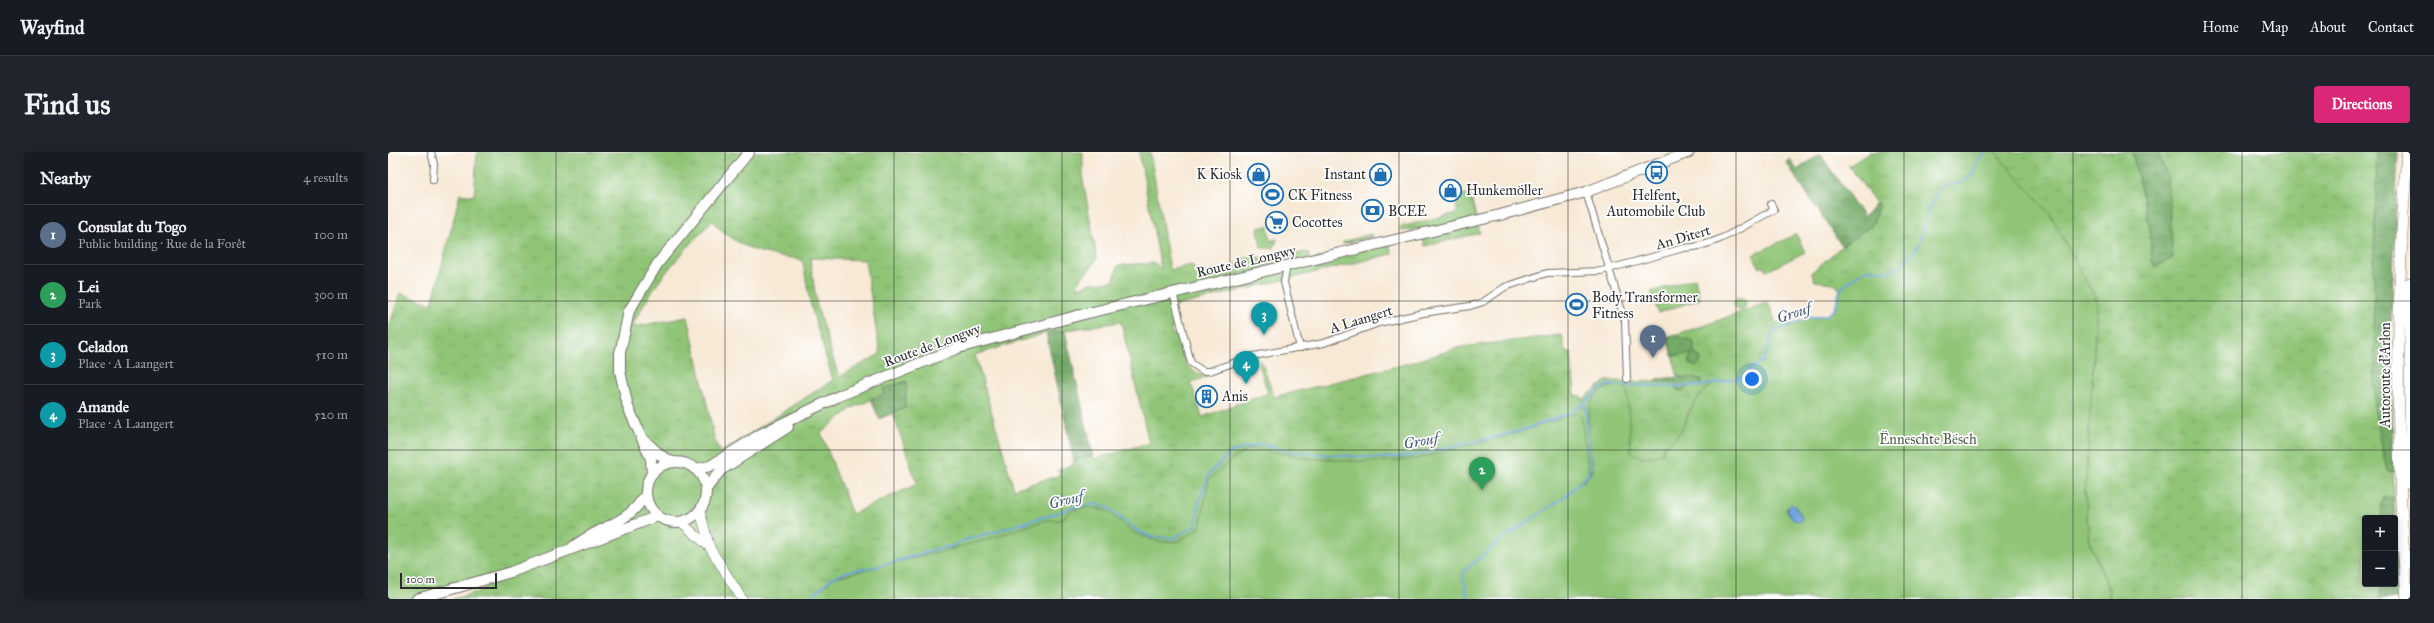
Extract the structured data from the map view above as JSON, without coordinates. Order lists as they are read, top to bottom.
{
  "streets": {
    "highway": ["Autoroute d'Arlon"],
    "main road": ["Route de Longwy"],
    "street": ["An Ditert", "A Laangert"]
  },
  "crossings": [
    ["An Ditert", "A Laangert"],
    ["Route de Longwy", "A Laangert"]
  ],
  "water": ["Grouf"],
  "parks": ["Ënneschte Bësch"],
  "places": {
    "bus stop": ["Helfent, Automobile Club"],
    "shop": ["K Kiosk", "Instant", "Hunkemöller"],
    "sports": ["CK Fitness", "Body Transformer Fitness"],
    "bank": ["BCEE"],
    "supermarket": ["Cocottes"],
    "building": ["Anis"]
  },
  "scale_bar": "100 m",
  "page": {
    "header": "Wayfind",
    "nav": [
      "Home",
      "Map",
      "About",
      "Contact"
    ],
    "buttons": "Directions",
    "title": "Find us",
    "heading": ["Nearby", "4 results"],
    "list": [
      {
        "mark": "1",
        "name": "Consulat du Togo",
        "note": "Public building · Rue de la Forêt",
        "value": "100 m"
      },
      {
        "mark": "2",
        "name": "Lei",
        "note": "Park",
        "value": "300 m"
      },
      {
        "mark": "3",
        "name": "Celadon",
        "note": "Place · A Laangert",
        "value": "510 m"
      },
      {
        "mark": "4",
        "name": "Amande",
        "note": "Place · A Laangert",
        "value": "520 m"
      }
    ],
    "pins": [
      "3",
      "1",
      "4",
      "2"
    ],
    "map_buttons": ["+", "−"],
    "scale": "100 m"
  }
}
